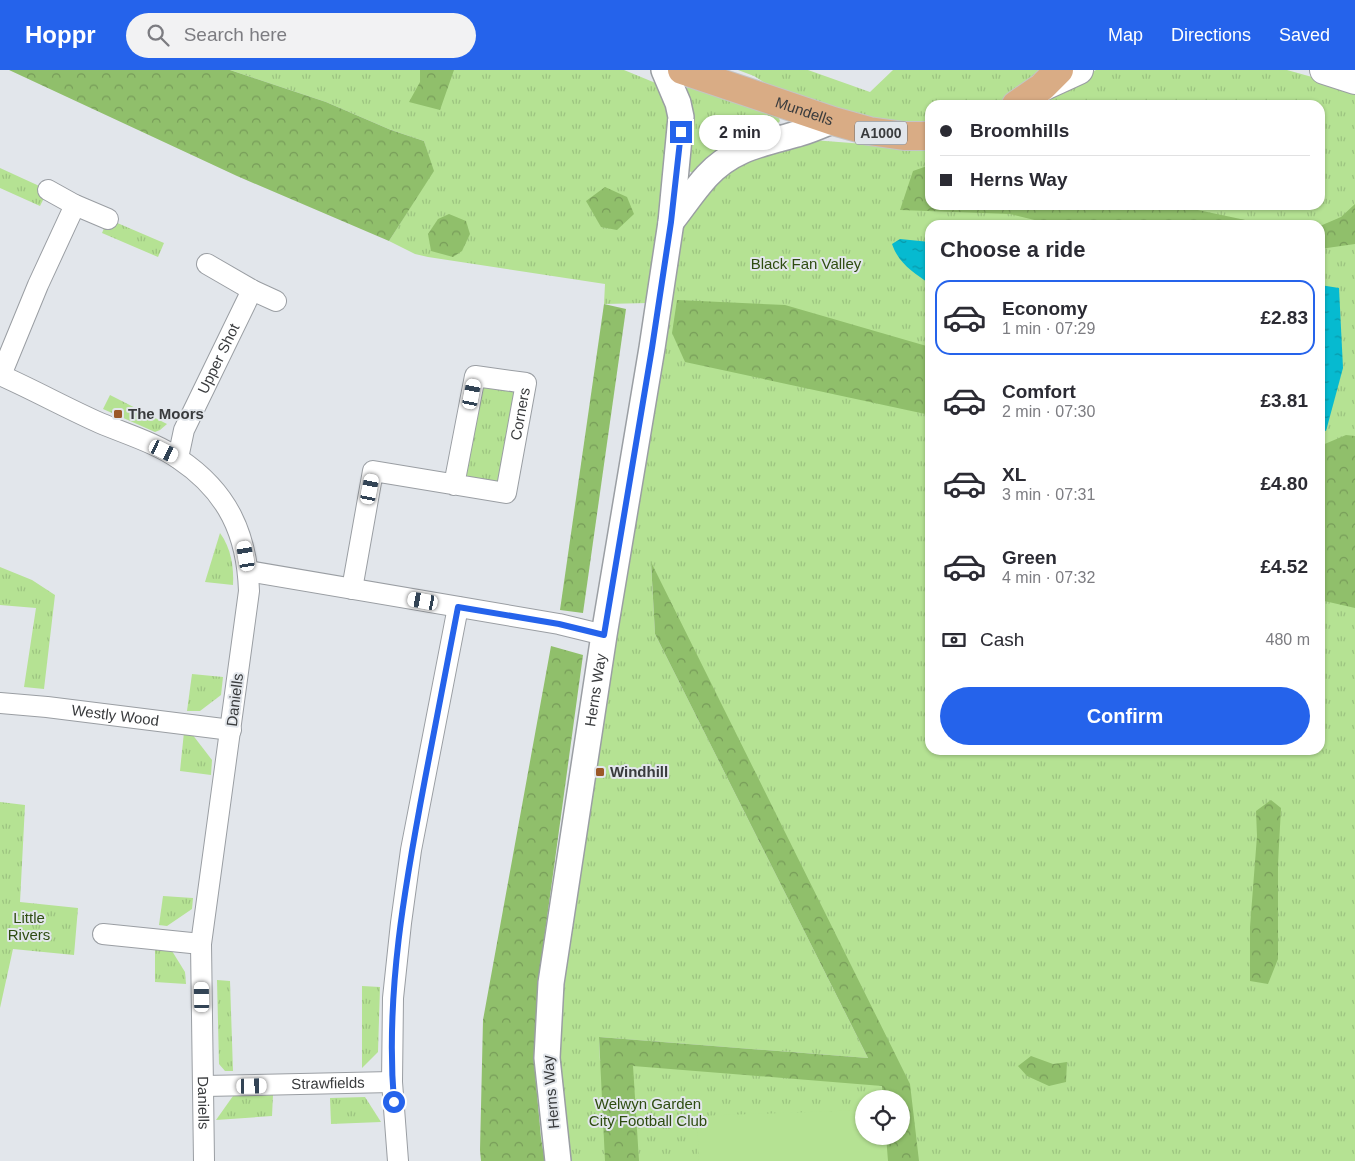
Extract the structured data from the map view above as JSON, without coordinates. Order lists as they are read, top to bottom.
{
  "streets": {
    "main road": ["Mundells", "A1000"],
    "street": [
      "Upper Shot",
      "Corners",
      "Herns Way",
      "Daniells",
      "Westly Wood",
      "Strawfields"
    ]
  },
  "crossings": [
    ["Mundells", "Herns Way"],
    ["Upper Shot", "Daniells"],
    ["Daniells", "Westly Wood"],
    ["Daniells", "Strawfields"]
  ],
  "parks": ["Black Fan Valley", "Little Rivers", "Welwyn Garden City Football Club"],
  "places": {
    "transit": ["The Moors", "Windhill"]
  },
  "page": {
    "header": "Hoppr",
    "search": "Search here",
    "nav": ["Map", "Directions", "Saved"],
    "banner": ["Broomhills", "Herns Way"],
    "bubble": "2 min",
    "heading": "Choose a ride",
    "list": [
      {
        "name": "Economy",
        "note": "1 min · 07:29",
        "value": "£2.83"
      },
      {
        "name": "Comfort",
        "note": "2 min · 07:30",
        "value": "£3.81"
      },
      {
        "name": "XL",
        "note": "3 min · 07:31",
        "value": "£4.80"
      },
      {
        "name": "Green",
        "note": "4 min · 07:32",
        "value": "£4.52"
      }
    ],
    "pay": ["Cash", "480 m"],
    "buttons": "Confirm"
  }
}
